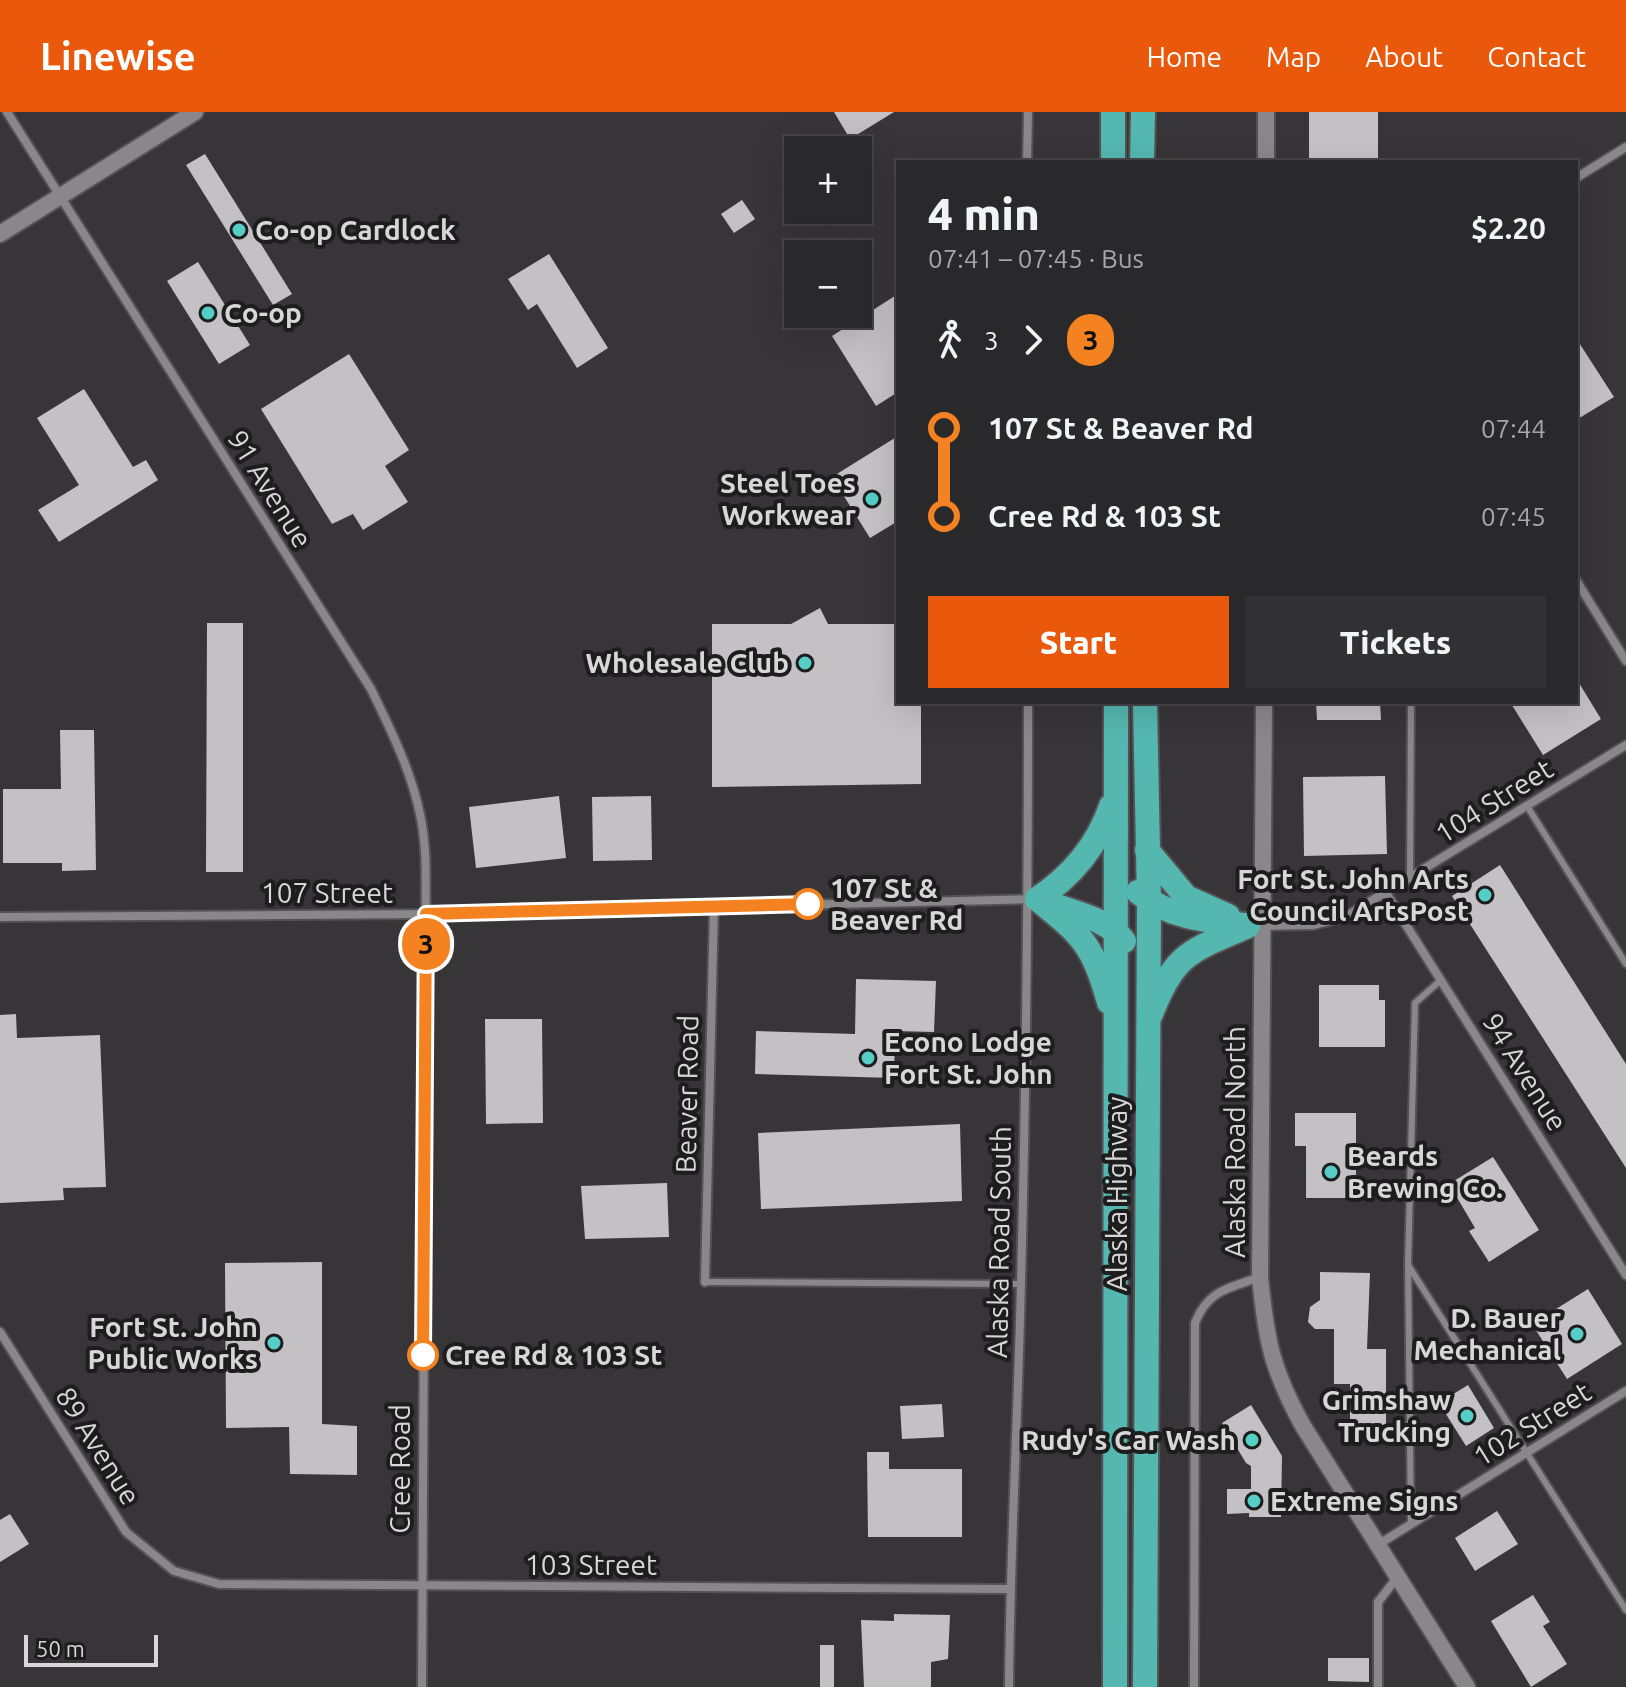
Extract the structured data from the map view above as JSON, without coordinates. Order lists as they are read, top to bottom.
{
  "streets": {
    "highway": ["Alaska Highway"],
    "street": [
      "91 Avenue",
      "104 Street",
      "107 Street",
      "94 Avenue",
      "Beaver Road",
      "Alaska Road North",
      "Alaska Road South",
      "102 Street",
      "89 Avenue",
      "Cree Road",
      "103 Street"
    ]
  },
  "crossings": [
    ["91 Avenue", "107 Street"],
    ["91 Avenue", "Cree Road"],
    ["104 Street", "94 Avenue"],
    ["104 Street", "Alaska Road North"],
    ["107 Street", "Beaver Road"],
    ["107 Street", "Alaska Road South"],
    ["107 Street", "Cree Road"],
    ["Alaska Road South", "103 Street"],
    ["89 Avenue", "103 Street"],
    ["Cree Road", "103 Street"]
  ],
  "places": [
    "Co-op Cardlock",
    "Co-op",
    "Steel Toes Workwear",
    "Wholesale Club",
    "Fort St. John Arts Council ArtsPost",
    "107 St & Beaver Rd",
    "Econo Lodge Fort St. John",
    "Beards Brewing Co.",
    "D. Bauer Mechanical",
    "Fort St. John Public Works",
    "Cree Rd & 103 St",
    "Grimshaw Trucking",
    "Rudy's Car Wash",
    "Extreme Signs"
  ],
  "lines": ["bus line 3"],
  "scale_bar": "50 m",
  "page": {
    "header": "Linewise",
    "nav": [
      "Home",
      "Map",
      "About",
      "Contact"
    ],
    "on_map": "3",
    "map_buttons": ["+", "−"],
    "heading": ["4 min", "07:41 – 07:45 · Bus", "$2.20"],
    "legs": ["3", "3"],
    "list": [
      {
        "name": "107 St & Beaver Rd",
        "value": "07:44"
      },
      {
        "name": "Cree Rd & 103 St",
        "value": "07:45"
      }
    ],
    "buttons": ["Start", "Tickets"],
    "scale": "50 m"
  }
}
